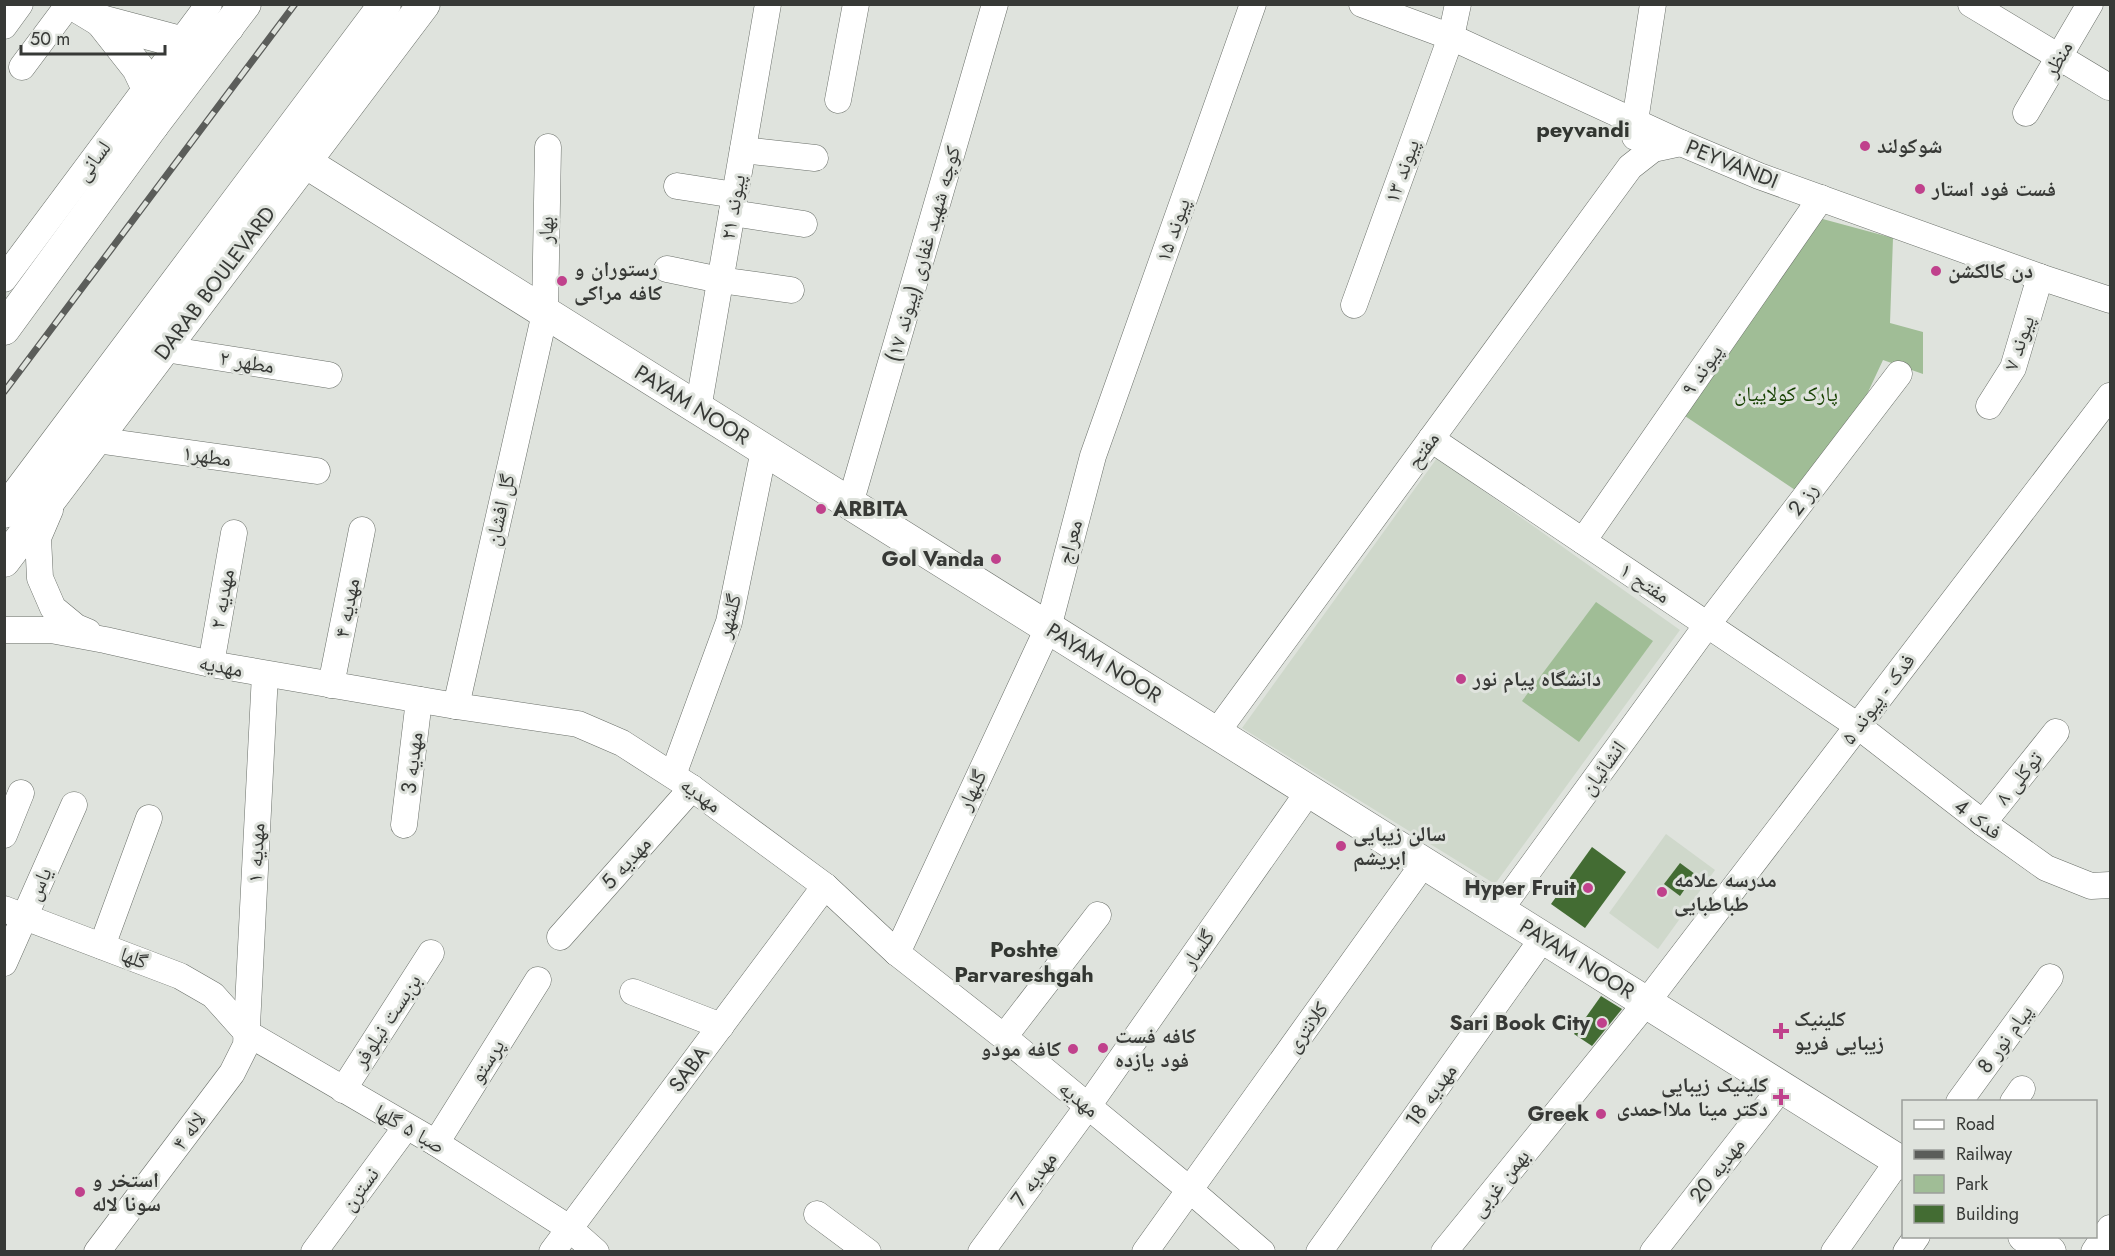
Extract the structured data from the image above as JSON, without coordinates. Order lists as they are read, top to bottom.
{
  "streets": {
    "main road": ["DARAB BOULEVARD", "PAYAM NOOR"],
    "street": [
      "منظر",
      "لسانی",
      "PEYVANDI",
      "پیوند ۱۳",
      "پیوند ۲۱",
      "بهار",
      "پیوند ۱۵",
      "کوچه شهید غفاری (پیوند ۱۷)",
      "پیوند ۷",
      "مطهر ۲",
      "پیوند ۹",
      "مفتح",
      "مطهر۱",
      "رز 2",
      "گل افشان",
      "معراج",
      "مفتح ۱",
      "مهدیه ۲",
      "مهدیه ۴",
      "گلشهر",
      "مهدیه",
      "فدک - پیوند ۵",
      "مهدیه 3",
      "انشائیان",
      "توکلی ۸",
      "گلبهار",
      "فدک 4",
      "مهدیه ۱",
      "مهدیه 5",
      "یاس",
      "گلسار",
      "گلها",
      "بن‌بست نیلوفر",
      "کلانتری",
      "پیام نور 8",
      "پرستو",
      "SABA",
      "مهدیه 18",
      "صبا ۵ گلها",
      "لاله ۴",
      "مهدیه 20",
      "مهدیه 7",
      "بهمن غربی",
      "نسترن"
    ]
  },
  "crossings": [
    ["PEYVANDI", "پیوند ۱۳"],
    ["PEYVANDI", "پیوند ۷"],
    ["PEYVANDI", "پیوند ۹"],
    ["پیوند ۲۱", "PAYAM NOOR"],
    ["بهار", "PAYAM NOOR"],
    ["بهار", "گل افشان"],
    ["پیوند ۱۵", "معراج"],
    ["کوچه شهید غفاری (پیوند ۱۷)", "PAYAM NOOR"],
    ["DARAB BOULEVARD", "مطهر ۲"],
    ["DARAB BOULEVARD", "PAYAM NOOR"],
    ["DARAB BOULEVARD", "مطهر۱"],
    ["پیوند ۹", "مفتح ۱"],
    ["PAYAM NOOR", "مفتح"],
    ["PAYAM NOOR", "گل افشان"],
    ["PAYAM NOOR", "معراج"],
    ["PAYAM NOOR", "گلشهر"],
    ["PAYAM NOOR", "فدک - پیوند ۵"],
    ["PAYAM NOOR", "انشائیان"],
    ["PAYAM NOOR", "گلبهار"],
    ["PAYAM NOOR", "گلسار"],
    ["PAYAM NOOR", "کلانتری"],
    ["PAYAM NOOR", "مهدیه 18"],
    ["PAYAM NOOR", "مهدیه 20"],
    ["PAYAM NOOR", "بهمن غربی"],
    ["مفتح", "مفتح ۱"],
    ["رز 2", "مفتح ۱"],
    ["رز 2", "انشائیان"],
    ["گل افشان", "مهدیه"],
    ["معراج", "گلبهار"],
    ["مفتح ۱", "فدک - پیوند ۵"],
    ["مفتح ۱", "انشائیان"],
    ["مفتح ۱", "فدک 4"],
    ["مهدیه ۲", "مهدیه"],
    ["مهدیه ۴", "مهدیه"],
    ["گلشهر", "مهدیه"],
    ["گلشهر", "مهدیه 5"],
    ["مهدیه", "مهدیه 3"],
    ["مهدیه", "گلبهار"],
    ["مهدیه", "مهدیه ۱"],
    ["مهدیه", "مهدیه 5"],
    ["مهدیه", "گلسار"],
    ["مهدیه", "کلانتری"],
    ["مهدیه", "SABA"],
    ["مهدیه", "مهدیه 7"],
    ["فدک - پیوند ۵", "فدک 4"],
    ["فدک - پیوند ۵", "بهمن غربی"],
    ["توکلی ۸", "فدک 4"],
    ["مهدیه ۱", "گلها"],
    ["مهدیه ۱", "صبا ۵ گلها"],
    ["مهدیه ۱", "لاله ۴"],
    ["یاس", "گلها"],
    ["گلسار", "مهدیه 7"],
    ["گلها", "صبا ۵ گلها"],
    ["گلها", "لاله ۴"],
    ["بن‌بست نیلوفر", "صبا ۵ گلها"],
    ["پرستو", "صبا ۵ گلها"],
    ["SABA", "صبا ۵ گلها"],
    ["صبا ۵ گلها", "لاله ۴"],
    ["صبا ۵ گلها", "نسترن"]
  ],
  "districts": ["peyvandi", "Poshte Parvareshgah"],
  "parks": ["پارک کولاییان"],
  "places": {
    "other": [
      "شوکولند",
      "فست فود استار",
      "دن کالکشن",
      "رستوران و کافه مراکی",
      "ARBITA",
      "Gol Vanda",
      "دانشگاه پیام نور",
      "سالن زیبایی ابریشم",
      "Hyper Fruit",
      "مدرسه علامه طباطبایی",
      "Sari Book City",
      "کافه فست فود یازده",
      "کافه مودو",
      "Greek",
      "استخر و سونا لاله"
    ],
    "health": ["کلینیک زیبایی فریو", "کلینیک زیبایی دکتر مینا ملااحمدی"]
  },
  "legend": [
    "Road",
    "Railway",
    "Park",
    "Building"
  ],
  "scale_bar": "50 m"
}
